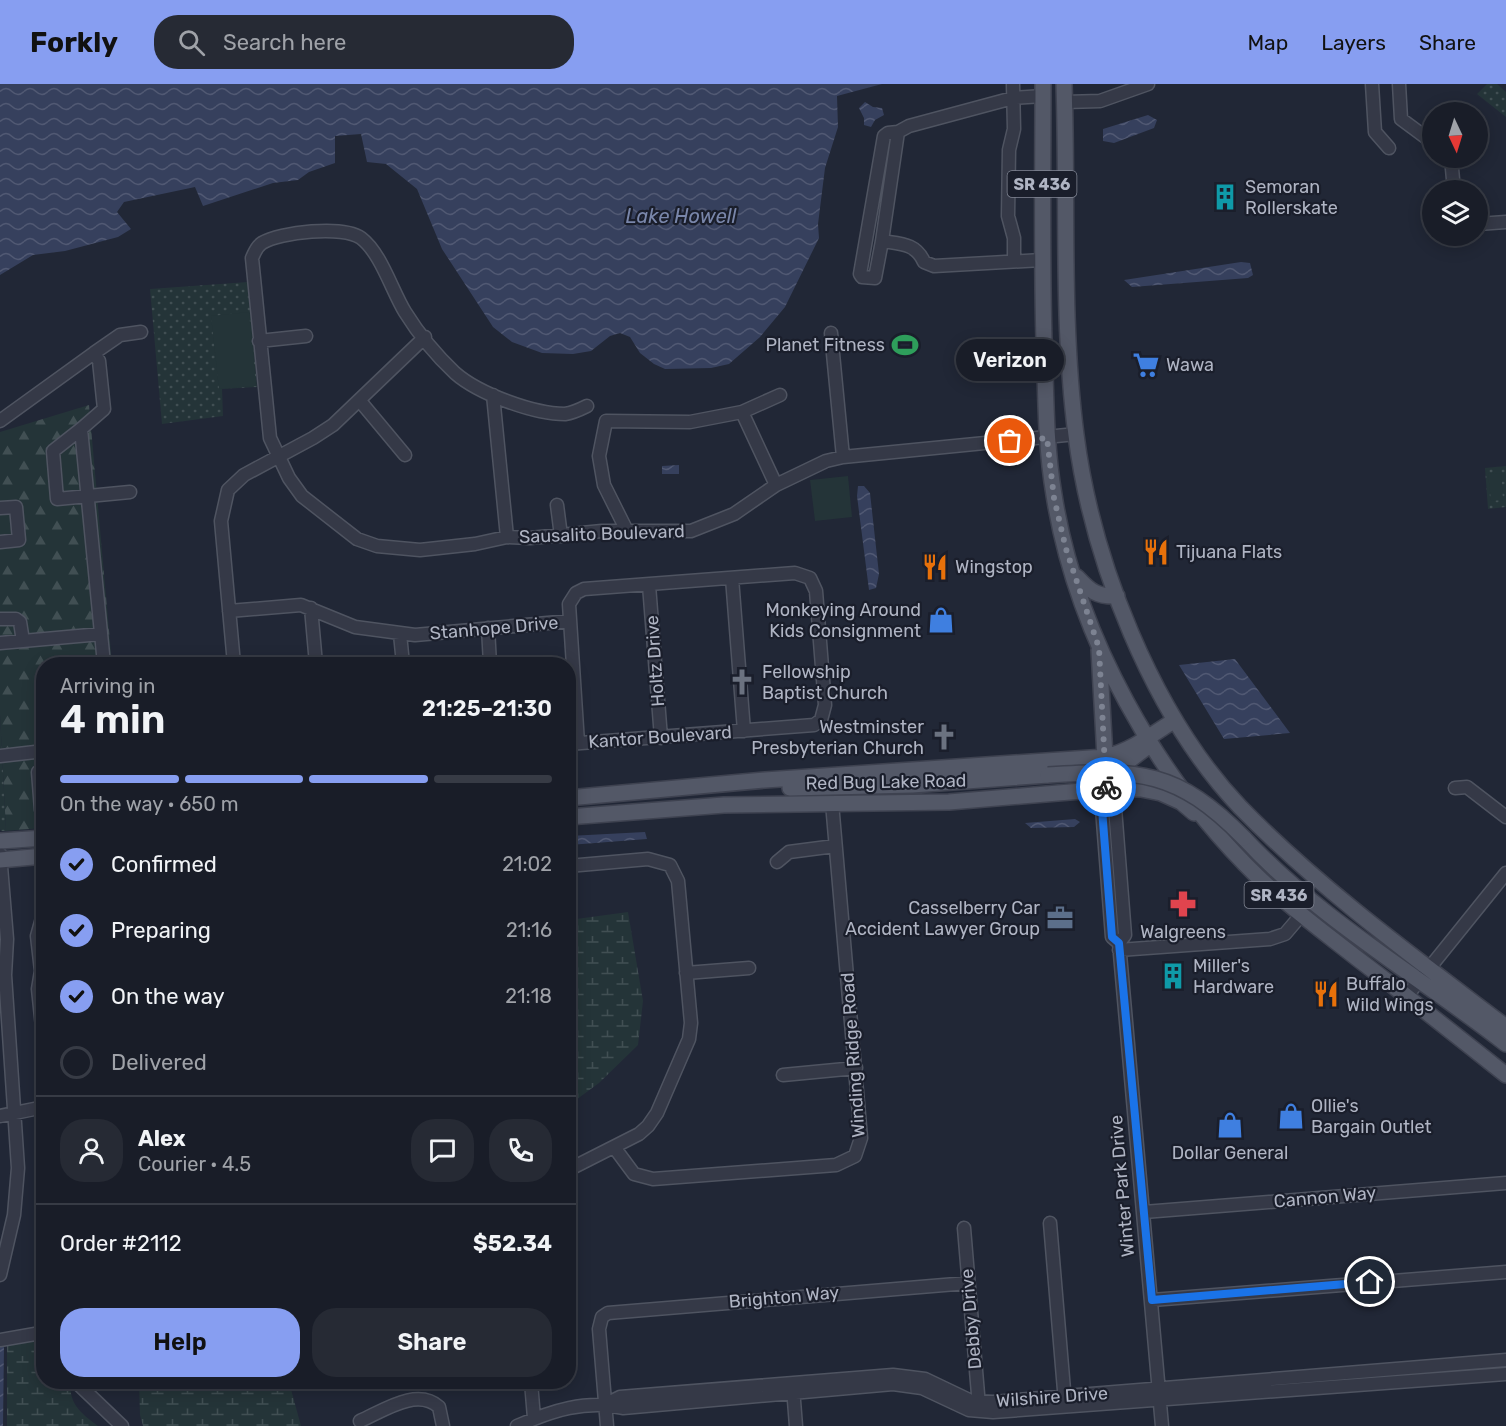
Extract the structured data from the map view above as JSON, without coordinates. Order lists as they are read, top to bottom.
{
  "streets": {
    "main road": ["SR 436", "Red Bug Lake Road", "Winter Park Drive"],
    "street": [
      "Sausalito Boulevard",
      "Stanhope Drive",
      "Holtz Drive",
      "Kantor Boulevard",
      "Winding Ridge Road",
      "Cannon Way",
      "Brighton Way",
      "Debby Drive",
      "Wilshire Drive"
    ]
  },
  "crossings": [
    ["SR 436", "Sausalito Boulevard"],
    ["SR 436", "Red Bug Lake Road"],
    ["SR 436", "Winter Park Drive"],
    ["Stanhope Drive", "Holtz Drive"],
    ["Stanhope Drive", "Kantor Boulevard"],
    ["Holtz Drive", "Kantor Boulevard"],
    ["Red Bug Lake Road", "Winding Ridge Road"],
    ["Red Bug Lake Road", "Winter Park Drive"],
    ["Winter Park Drive", "Cannon Way"],
    ["Winter Park Drive", "Wilshire Drive"],
    ["Brighton Way", "Debby Drive"],
    ["Brighton Way", "Wilshire Drive"],
    ["Debby Drive", "Wilshire Drive"]
  ],
  "water": ["Lake Howell"],
  "places": {
    "building": ["Semoran Rollerskate", "Miller's Hardware"],
    "sports": ["Planet Fitness"],
    "supermarket": ["Wawa"],
    "other": ["Verizon"],
    "restaurant": ["Tijuana Flats", "Wingstop", "Buffalo Wild Wings"],
    "shop": ["Monkeying Around Kids Consignment", "Ollie's Bargain Outlet", "Dollar General"],
    "church": ["Fellowship Baptist Church", "Westminster Presbyterian Church"],
    "pharmacy": ["Walgreens"],
    "office": ["Casselberry Car Accident Lawyer Group"]
  },
  "north": "bottom",
  "page": {
    "header": "Forkly",
    "search": "Search here",
    "nav": ["Map", "Layers", "Share"],
    "bubble": "Verizon",
    "heading": ["4 min", "Arriving in", "21:25–21:30"],
    "panel": [
      "Alex",
      "Courier · 4.5",
      "Order #2112",
      "$52.34"
    ],
    "bar": "On the way · 650 m",
    "list": [
      ["Confirmed", "21:02"],
      ["Preparing", "21:16"],
      ["On the way", "21:18"],
      "Delivered"
    ],
    "buttons": ["Help", "Share"]
  }
}
